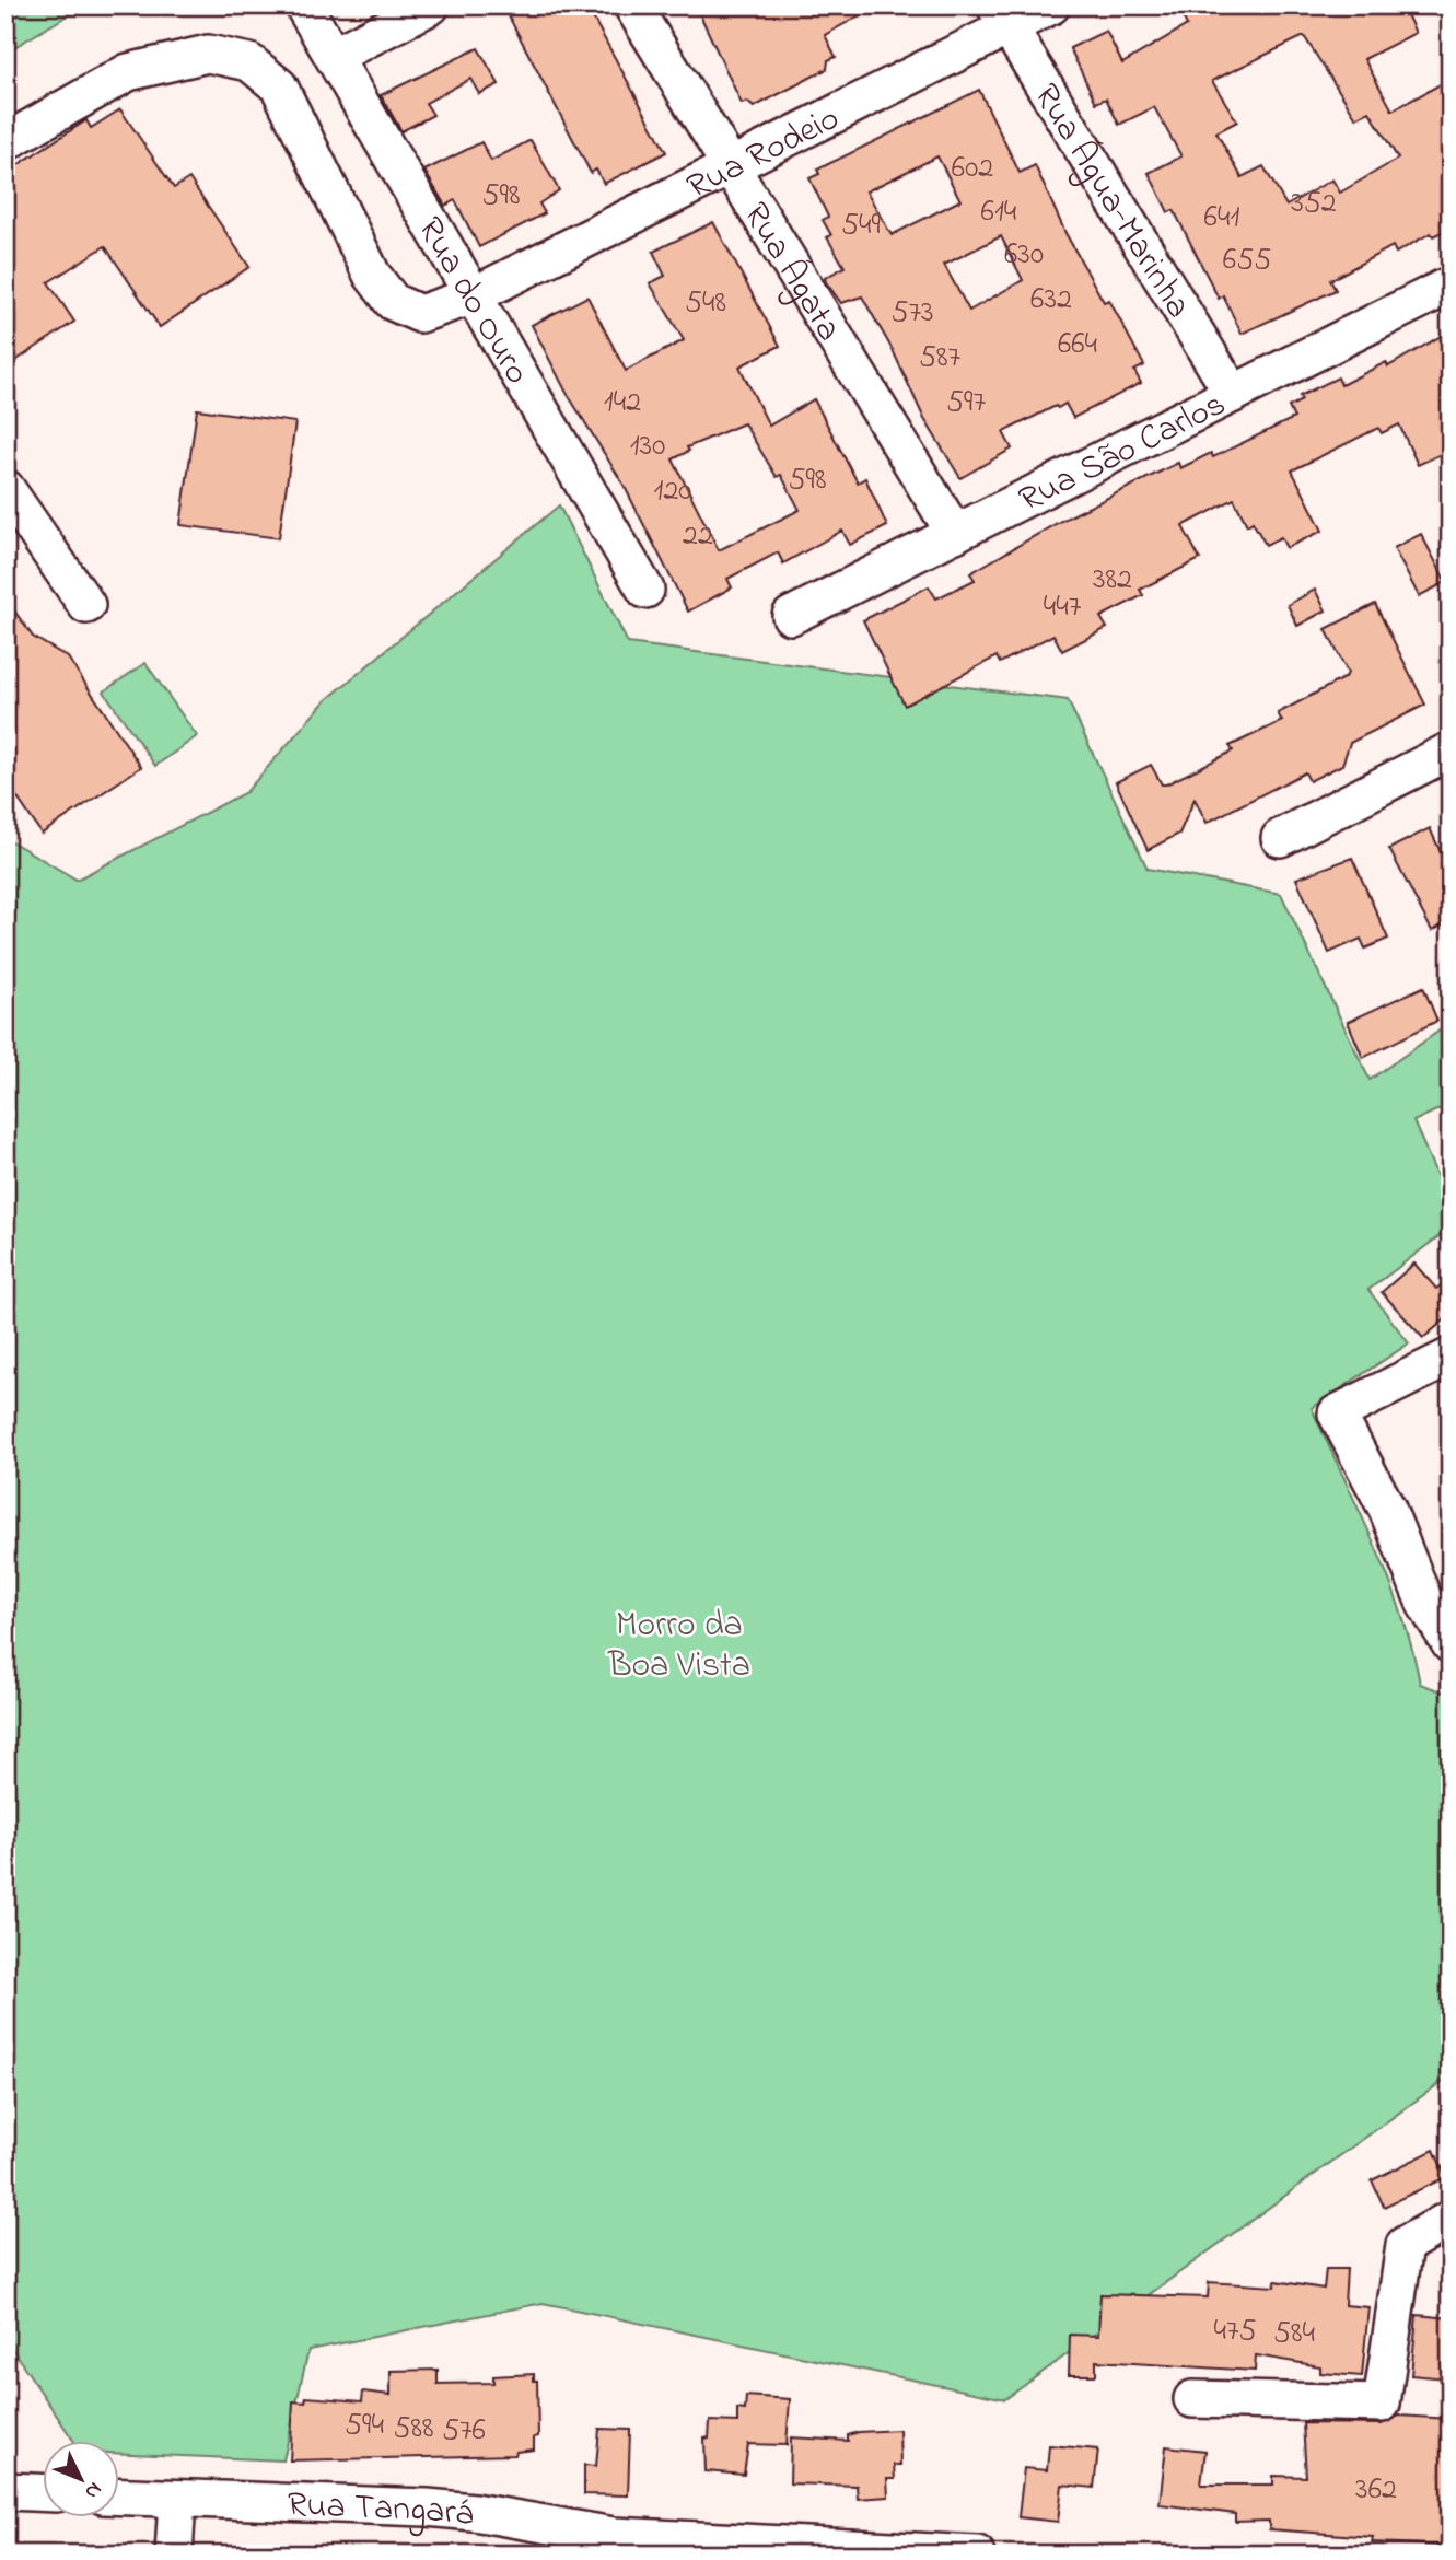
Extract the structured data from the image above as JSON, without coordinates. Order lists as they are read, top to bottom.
{
  "streets": {
    "street": [
      "Rua Rodeio",
      "Rua Água-Marinha",
      "Rua Ágata",
      "Rua do Ouro",
      "Rua São Carlos",
      "Rua Tangará"
    ]
  },
  "crossings": [
    ["Rua Rodeio", "Rua Água-Marinha"],
    ["Rua Rodeio", "Rua Ágata"],
    ["Rua Rodeio", "Rua do Ouro"],
    ["Rua Água-Marinha", "Rua São Carlos"],
    ["Rua Ágata", "Rua São Carlos"]
  ],
  "parks": ["Morro da Boa Vista"],
  "house_numbers": [
    "602",
    "598",
    "352",
    "614",
    "641",
    "549",
    "630",
    "655",
    "632",
    "548",
    "573",
    "664",
    "587",
    "142",
    "597",
    "130",
    "598",
    "120",
    "22",
    "382",
    "447",
    "475",
    "584",
    "594",
    "588",
    "576",
    "362"
  ],
  "north": "bottom right"
}
